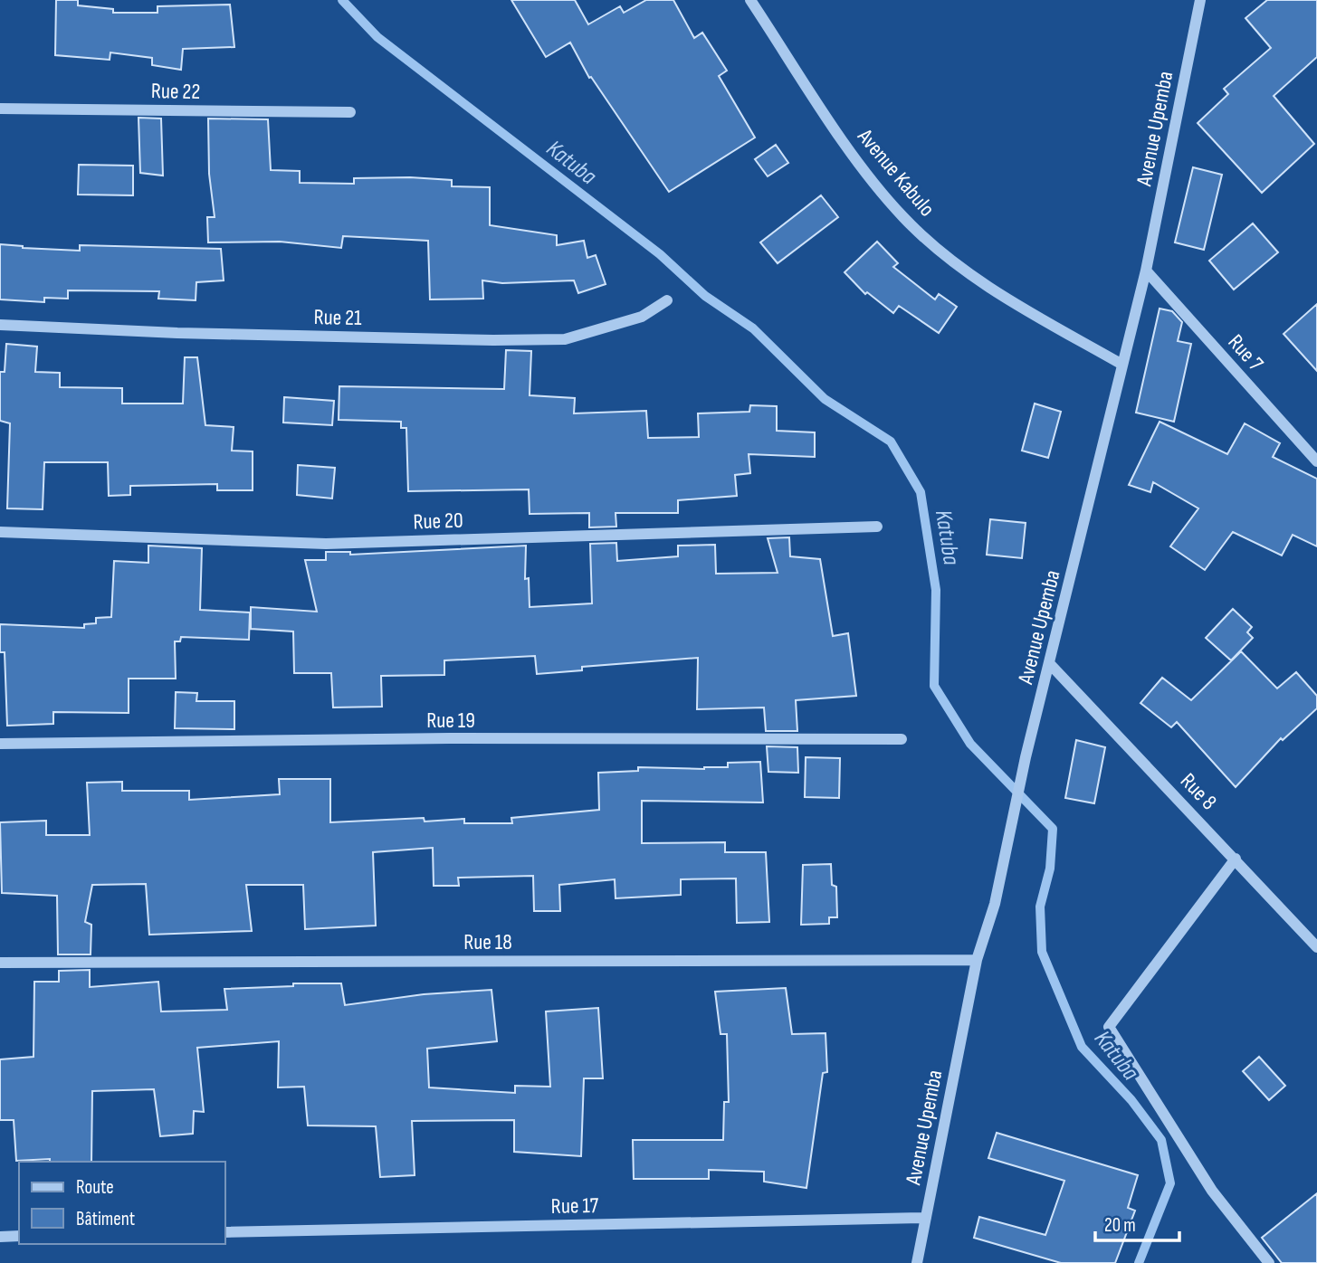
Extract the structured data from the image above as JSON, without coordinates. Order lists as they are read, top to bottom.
{
  "streets": {
    "street": [
      "Rue 22",
      "Avenue Upemba",
      "Avenue Kabulo",
      "Rue 21",
      "Rue 7",
      "Rue 20",
      "Rue 19",
      "Rue 8",
      "Rue 18",
      "Rue 17"
    ]
  },
  "crossings": [
    ["Avenue Upemba", "Avenue Kabulo"],
    ["Avenue Upemba", "Rue 7"],
    ["Avenue Upemba", "Rue 8"],
    ["Avenue Upemba", "Rue 18"],
    ["Avenue Upemba", "Rue 17"]
  ],
  "water": ["Katuba"],
  "legend": ["Route", "Bâtiment"],
  "scale_bar": "20 m"
}
